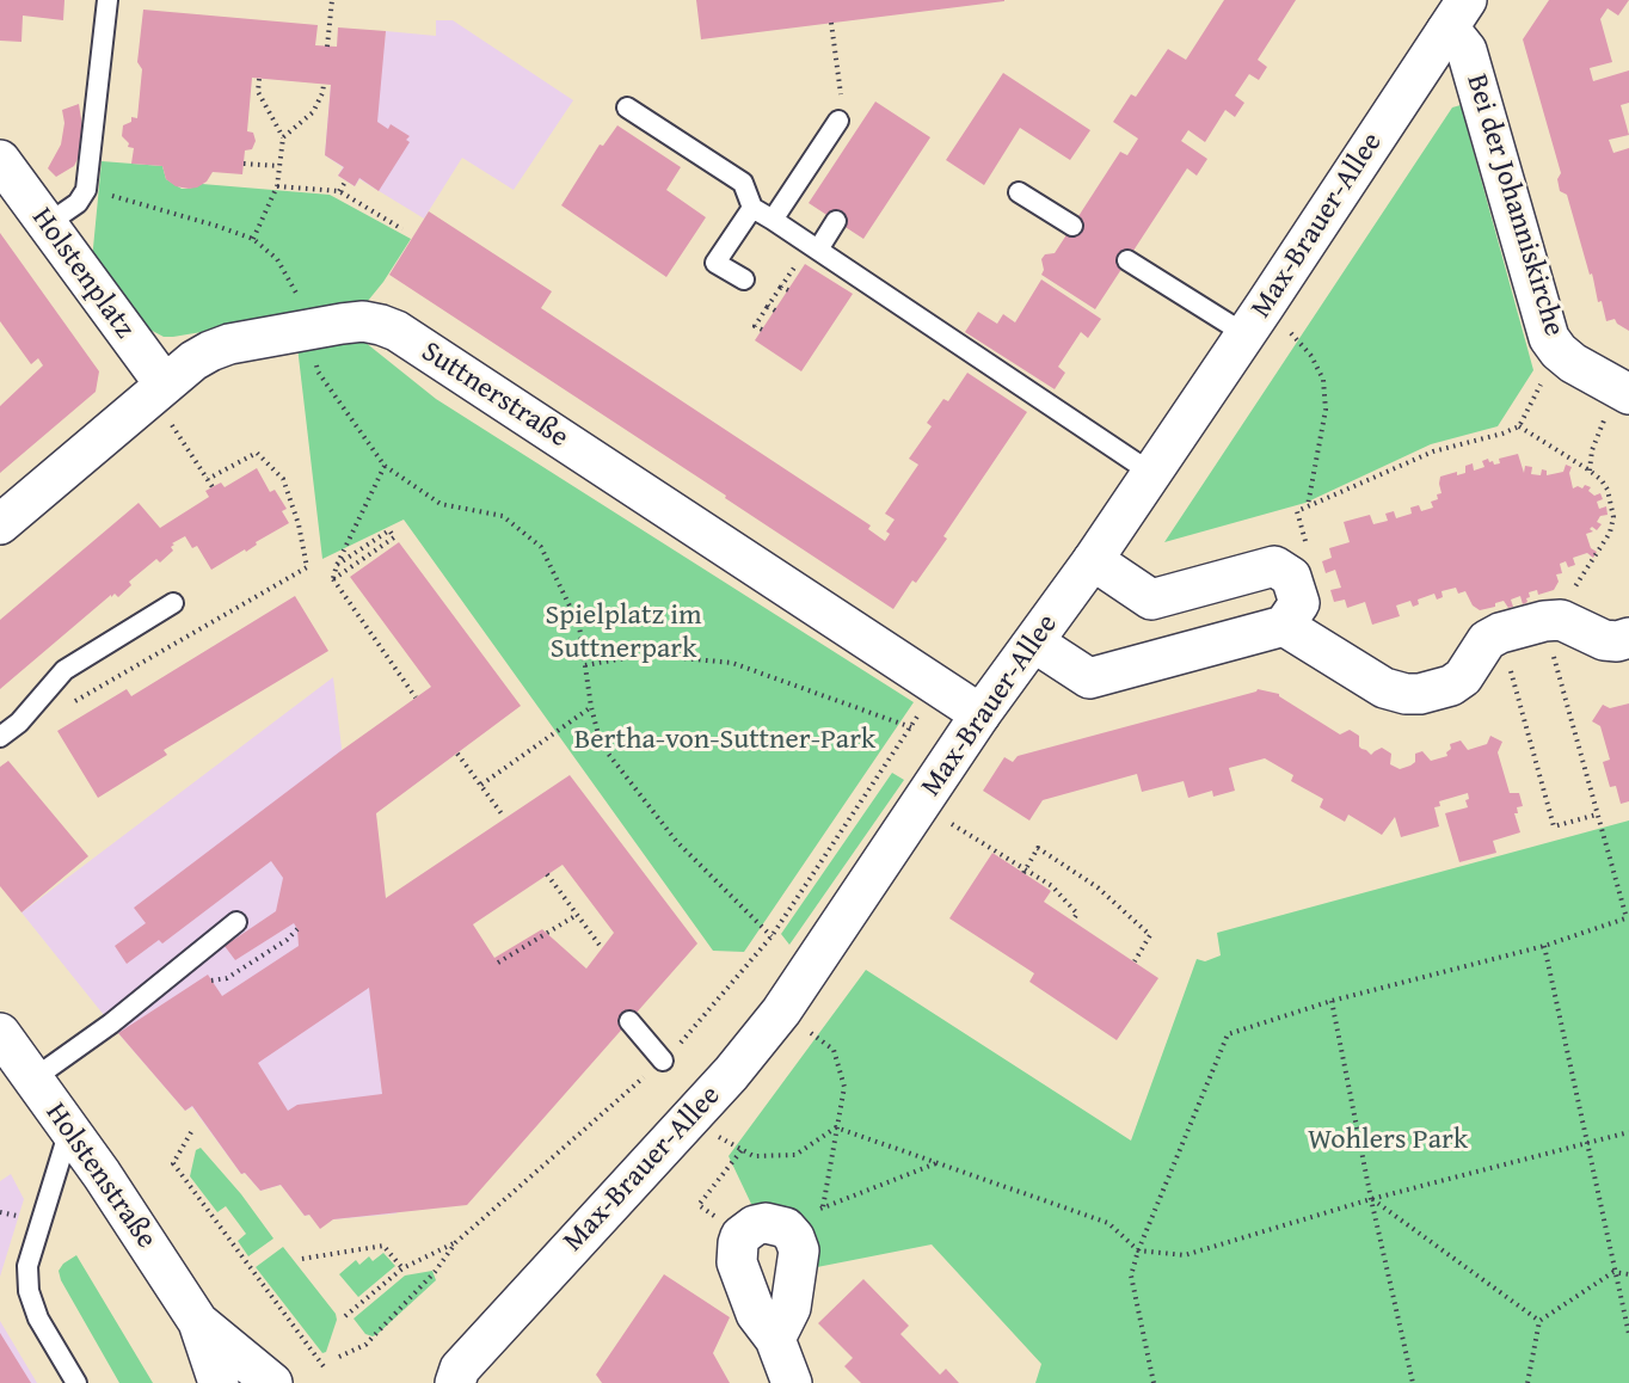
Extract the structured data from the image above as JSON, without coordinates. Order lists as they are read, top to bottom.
{
  "streets": {
    "street": [
      "Bei der Johanniskirche",
      "Max-Brauer-Allee",
      "Holstenplatz",
      "Suttnerstraße",
      "Holstenstraße"
    ]
  },
  "crossings": [
    ["Bei der Johanniskirche", "Max-Brauer-Allee"],
    ["Max-Brauer-Allee", "Suttnerstraße"],
    ["Holstenplatz", "Suttnerstraße"]
  ],
  "parks": ["Spielplatz im Suttnerpark", "Bertha-von-Suttner-Park", "Wohlers Park"]
}
